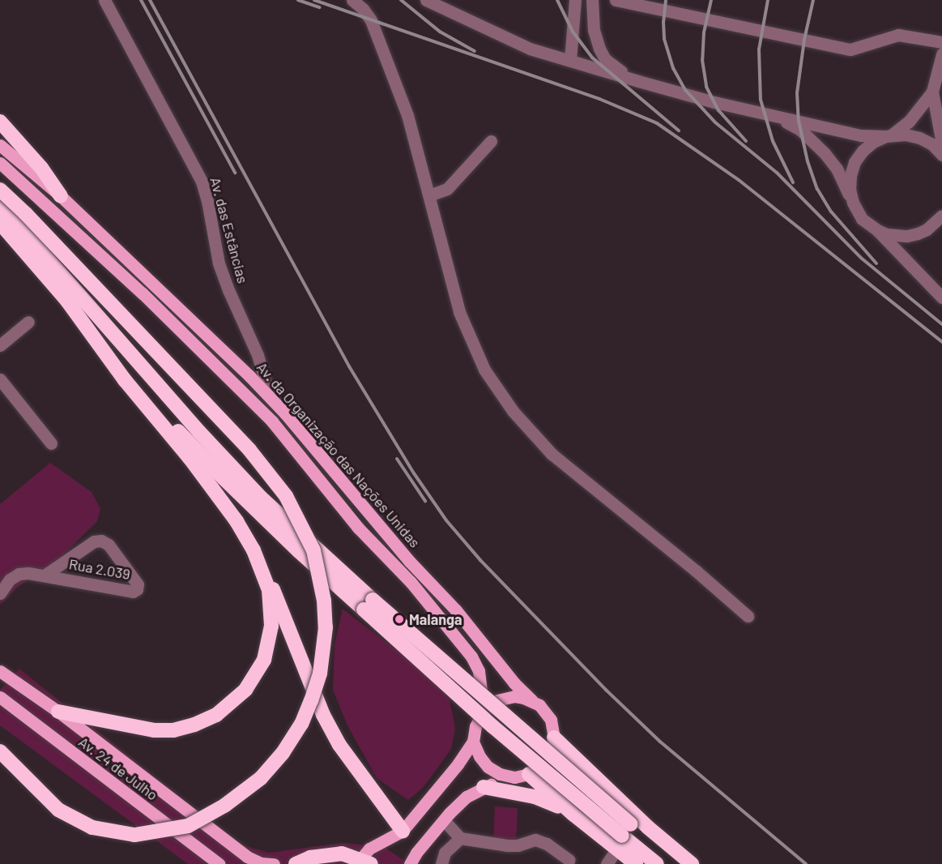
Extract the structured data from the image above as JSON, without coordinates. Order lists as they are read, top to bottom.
{
  "streets": {
    "main road": ["Av. da Organização das Nações Unidas", "Av. 24 de Julho"],
    "street": ["Av. das Estâncias", "Rua 2.039"]
  },
  "crossings": [
    ["Av. das Estâncias", "Av. da Organização das Nações Unidas"]
  ],
  "places": ["Malanga"]
}
